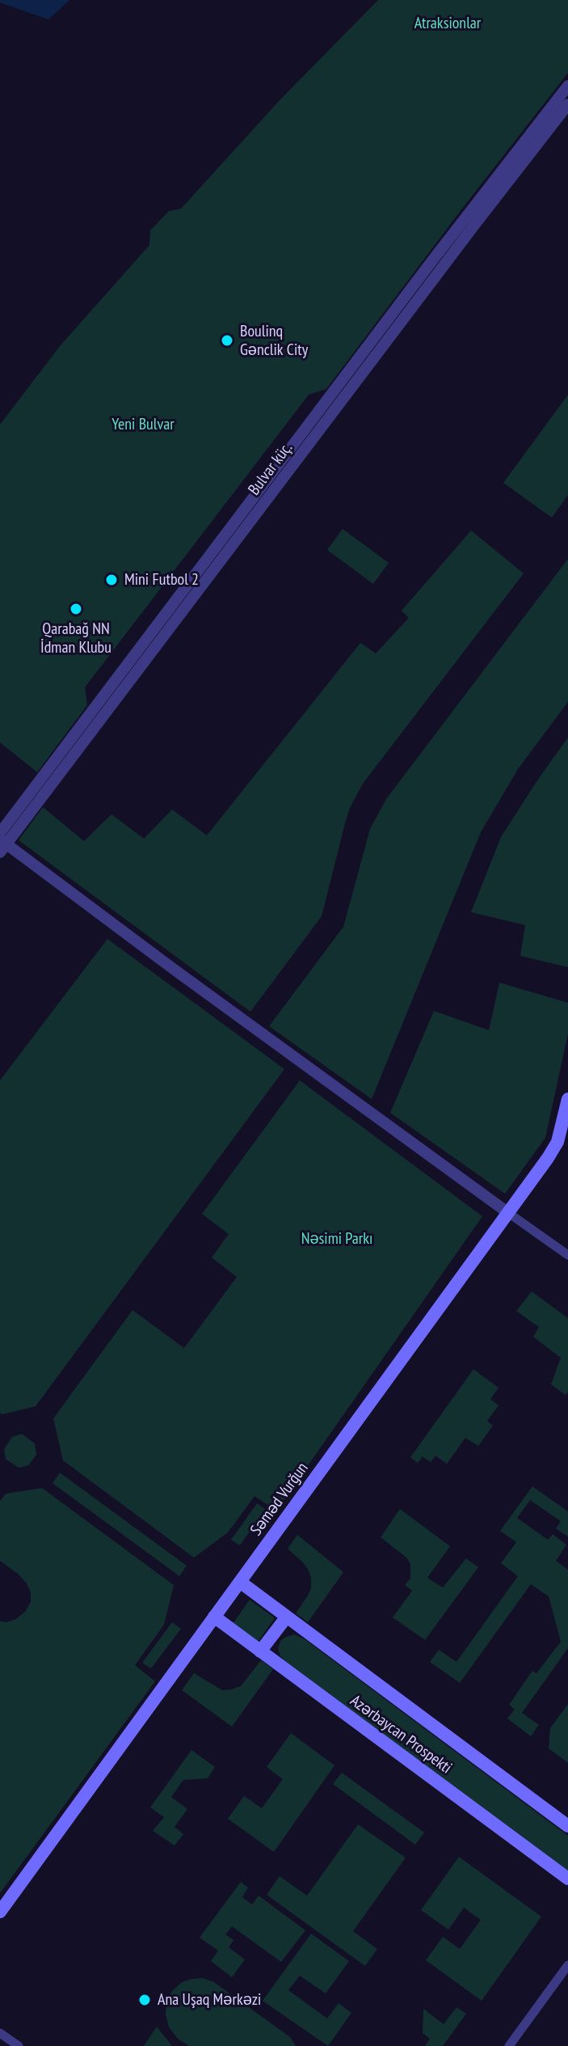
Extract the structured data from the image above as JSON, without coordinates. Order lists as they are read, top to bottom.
{
  "streets": {
    "main road": ["Səməd Vurğun", "Azərbaycan Prospekti"],
    "street": ["Bulvar küç."]
  },
  "crossings": [
    ["Səməd Vurğun", "Azərbaycan Prospekti"]
  ],
  "parks": ["Atraksionlar", "Yeni Bulvar", "Nəsimi Parkı"],
  "places": [
    "Boulinq Gənclik City",
    "Mini Futbol 2",
    "Qarabağ NN İdman Klubu",
    "Ana Uşaq Mərkəzi"
  ]
}
